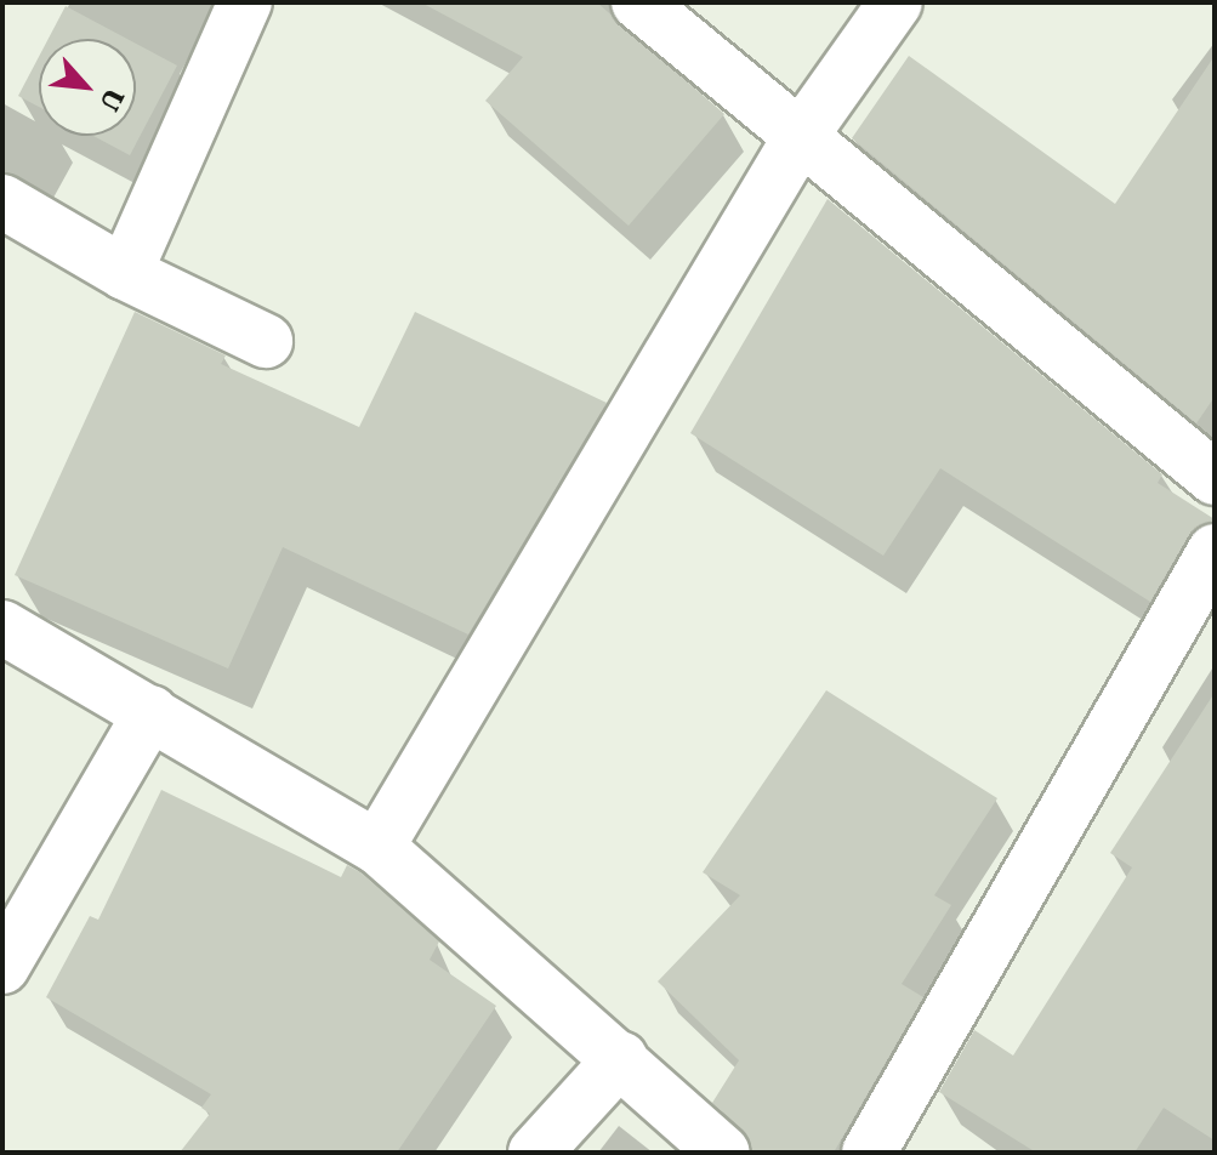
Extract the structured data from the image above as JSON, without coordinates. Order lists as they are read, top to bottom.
{
  "north": "bottom right"
}
